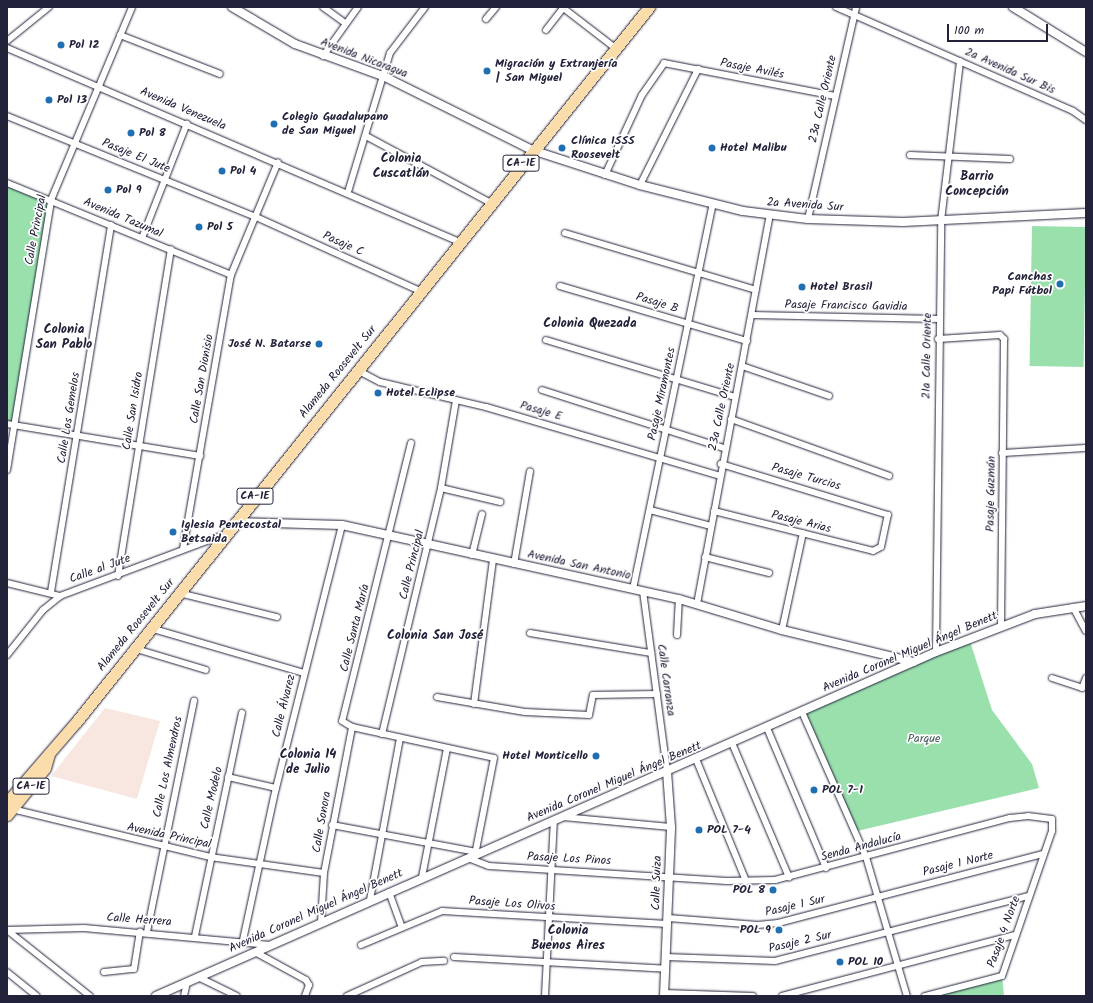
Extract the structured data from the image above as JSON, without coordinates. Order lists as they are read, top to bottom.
{
  "streets": {
    "highway": ["CA-1E", "Alameda Roosevelt Sur"],
    "street": [
      "Avenida Nicaragua",
      "Pasaje Avilés",
      "2a Avenida Sur Bis",
      "23a Calle Oriente",
      "Avenida Venezuela",
      "Pasaje El Jute",
      "2a Avenida Sur",
      "Avenida Tazumal",
      "Calle Principal",
      "Pasaje C",
      "Pasaje B",
      "Pasaje Francisco Gavidia",
      "21a Calle Oriente",
      "Calle San Dionisio",
      "Pasaje Miramontes",
      "Calle San Isidro",
      "Pasaje E",
      "Calle Los Gemelos",
      "Pasaje Turcios",
      "Pasaje Guzmán",
      "Pasaje Arias",
      "Avenida San Antonio",
      "Calle al Jute",
      "Calle Santa María",
      "Avenida Coronel Miguel Ángel Benett",
      "Calle Carranza",
      "Calle Álvarez",
      "Calle Los Almendros",
      "Calle Modelo",
      "Calle Sonora",
      "Avenida Principal",
      "Senda Andalucía",
      "Pasaje Los Pinos",
      "Pasaje 1 Norte",
      "Calle Suiza",
      "Pasaje Los Olivos",
      "Pasaje 1 Sur",
      "Calle Herrera",
      "Pasaje 4 Norte",
      "Pasaje 2 Sur"
    ]
  },
  "crossings": [
    ["Avenida Nicaragua", "2a Avenida Sur"],
    ["Avenida Nicaragua", "Alameda Roosevelt Sur"],
    ["Pasaje Avilés", "23a Calle Oriente"],
    ["Pasaje Avilés", "2a Avenida Sur"],
    ["2a Avenida Sur Bis", "23a Calle Oriente"],
    ["2a Avenida Sur Bis", "21a Calle Oriente"],
    ["23a Calle Oriente", "2a Avenida Sur"],
    ["23a Calle Oriente", "Pasaje B"],
    ["23a Calle Oriente", "Pasaje Francisco Gavidia"],
    ["23a Calle Oriente", "Pasaje E"],
    ["23a Calle Oriente", "Pasaje Turcios"],
    ["23a Calle Oriente", "Pasaje Arias"],
    ["23a Calle Oriente", "Avenida San Antonio"],
    ["Avenida Venezuela", "Calle Principal"],
    ["Avenida Venezuela", "Calle San Dionisio"],
    ["Pasaje El Jute", "Calle Principal"],
    ["Pasaje El Jute", "Pasaje C"],
    ["Pasaje El Jute", "Calle San Dionisio"],
    ["2a Avenida Sur", "21a Calle Oriente"],
    ["2a Avenida Sur", "Alameda Roosevelt Sur"],
    ["2a Avenida Sur", "Pasaje Miramontes"],
    ["Avenida Tazumal", "Calle Principal"],
    ["Avenida Tazumal", "Calle San Dionisio"],
    ["Avenida Tazumal", "Calle San Isidro"],
    ["Avenida Tazumal", "Calle Los Gemelos"],
    ["Calle Principal", "Pasaje E"],
    ["Calle Principal", "Avenida San Antonio"],
    ["Pasaje C", "Alameda Roosevelt Sur"],
    ["Pasaje C", "Calle San Dionisio"],
    ["Pasaje B", "Pasaje Miramontes"],
    ["Pasaje Francisco Gavidia", "21a Calle Oriente"],
    ["21a Calle Oriente", "Pasaje Guzmán"],
    ["21a Calle Oriente", "Avenida Coronel Miguel Ángel Benett"],
    ["Alameda Roosevelt Sur", "Pasaje E"],
    ["Alameda Roosevelt Sur", "Avenida San Antonio"],
    ["Alameda Roosevelt Sur", "Calle al Jute"],
    ["Alameda Roosevelt Sur", "Avenida Principal"],
    ["Calle San Dionisio", "Calle al Jute"],
    ["Pasaje Miramontes", "Pasaje E"],
    ["Pasaje Miramontes", "Avenida San Antonio"],
    ["Calle San Isidro", "Calle al Jute"],
    ["Pasaje Turcios", "Pasaje Arias"],
    ["Pasaje Guzmán", "Avenida Coronel Miguel Ángel Benett"],
    ["Avenida San Antonio", "Calle Santa María"],
    ["Avenida San Antonio", "Avenida Coronel Miguel Ángel Benett"],
    ["Avenida San Antonio", "Calle Carranza"],
    ["Avenida San Antonio", "Calle Álvarez"],
    ["Calle Santa María", "Calle Sonora"],
    ["Avenida Coronel Miguel Ángel Benett", "Calle Carranza"],
    ["Avenida Coronel Miguel Ángel Benett", "Calle Sonora"],
    ["Avenida Coronel Miguel Ángel Benett", "Pasaje Los Pinos"],
    ["Avenida Coronel Miguel Ángel Benett", "Calle Suiza"],
    ["Avenida Coronel Miguel Ángel Benett", "Calle Herrera"],
    ["Calle Carranza", "Calle Suiza"],
    ["Calle Álvarez", "Avenida Principal"],
    ["Calle Álvarez", "Calle Herrera"],
    ["Calle Los Almendros", "Avenida Principal"],
    ["Calle Los Almendros", "Calle Herrera"],
    ["Calle Modelo", "Avenida Principal"],
    ["Calle Modelo", "Calle Herrera"],
    ["Calle Sonora", "Avenida Principal"],
    ["Calle Sonora", "Pasaje Los Pinos"],
    ["Senda Andalucía", "Pasaje Los Pinos"],
    ["Senda Andalucía", "Calle Suiza"],
    ["Senda Andalucía", "Pasaje 4 Norte"],
    ["Pasaje Los Pinos", "Calle Suiza"],
    ["Pasaje 1 Norte", "Pasaje 1 Sur"],
    ["Pasaje 1 Norte", "Pasaje 4 Norte"],
    ["Calle Suiza", "Pasaje Los Olivos"],
    ["Calle Suiza", "Pasaje 1 Sur"],
    ["Calle Suiza", "Pasaje 2 Sur"],
    ["Pasaje Los Olivos", "Pasaje 1 Sur"],
    ["Pasaje 4 Norte", "Pasaje 2 Sur"]
  ],
  "districts": [
    "Colonia Cuscatlán",
    "Barrio Concepción",
    "Colonia Quezada",
    "Colonia San Pablo",
    "Colonia San José",
    "Colonia 14 de Julio",
    "Colonia Buenos Aires"
  ],
  "parks": ["Parque"],
  "places": [
    "Pol 12",
    "Migración y Extranjería | San Miguel",
    "Pol 13",
    "Colegio Guadalupano de San Miguel",
    "Pol 8",
    "Clínica ISSS Roosevelt",
    "Hotel Malibu",
    "Pol 4",
    "Pol 9",
    "Pol 5",
    "Canchas Papi Fútbol",
    "Hotel Brasil",
    "José N. Batarse",
    "Hotel Eclipse",
    "Iglesia Pentecostal Betsaida",
    "Hotel Monticello",
    "POL 7-1",
    "POL 7-4",
    "POL 8",
    "POL 9",
    "POL 10"
  ],
  "scale_bar": "100 m"
}
